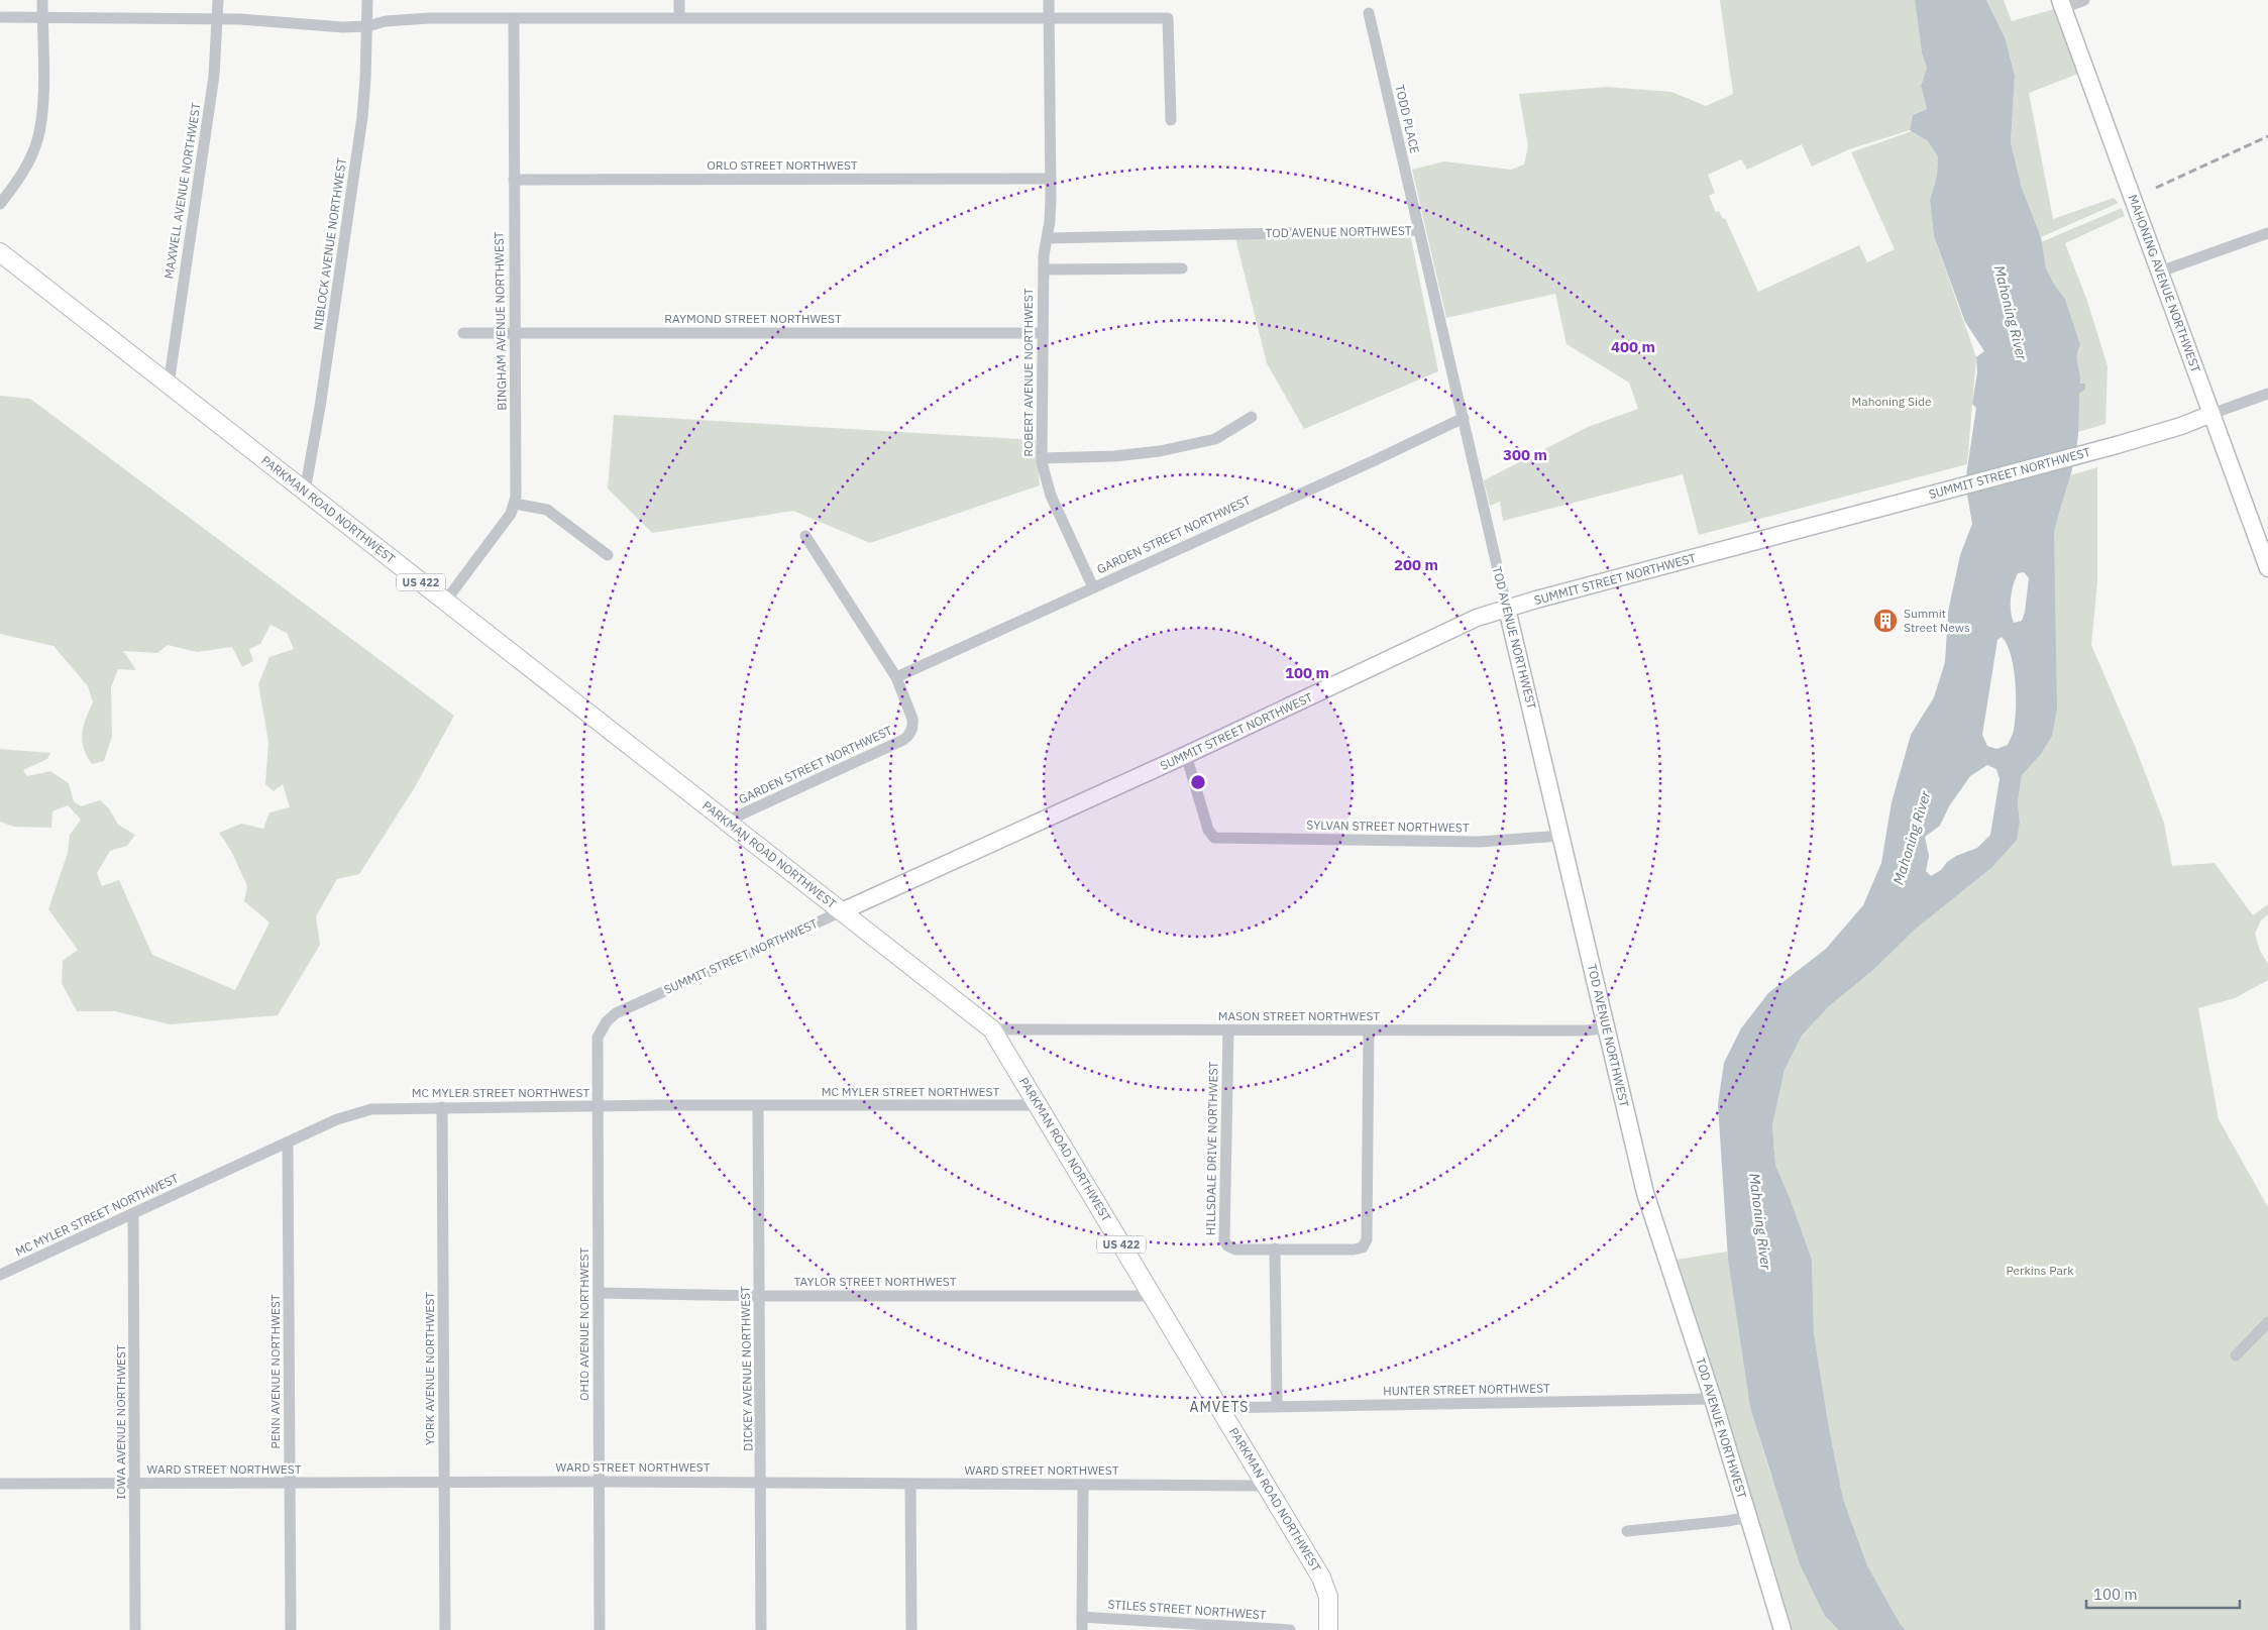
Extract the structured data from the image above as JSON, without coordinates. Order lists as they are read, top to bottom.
{
  "streets": {
    "main road": [
      "TOD AVENUE NORTHWEST",
      "MAHONING AVENUE NORTHWEST",
      "SUMMIT STREET NORTHWEST",
      "PARKMAN ROAD NORTHWEST",
      "US 422"
    ],
    "street": [
      "TODD PLACE",
      "ORLO STREET NORTHWEST",
      "MAXWELL AVENUE NORTHWEST",
      "NIBLOCK AVENUE NORTHWEST",
      "RAYMOND STREET NORTHWEST",
      "BINGHAM AVENUE NORTHWEST",
      "ROBERT AVENUE NORTHWEST",
      "GARDEN STREET NORTHWEST",
      "SYLVAN STREET NORTHWEST",
      "MASON STREET NORTHWEST",
      "MC MYLER STREET NORTHWEST",
      "HILLSDALE DRIVE NORTHWEST",
      "TAYLOR STREET NORTHWEST",
      "OHIO AVENUE NORTHWEST",
      "YORK AVENUE NORTHWEST",
      "DICKEY AVENUE NORTHWEST",
      "PENN AVENUE NORTHWEST",
      "HUNTER STREET NORTHWEST",
      "IOWA AVENUE NORTHWEST",
      "WARD STREET NORTHWEST",
      "STILES STREET NORTHWEST"
    ]
  },
  "crossings": [
    ["TODD PLACE", "TOD AVENUE NORTHWEST"],
    ["ORLO STREET NORTHWEST", "BINGHAM AVENUE NORTHWEST"],
    ["MAXWELL AVENUE NORTHWEST", "PARKMAN ROAD NORTHWEST"],
    ["TOD AVENUE NORTHWEST", "ROBERT AVENUE NORTHWEST"],
    ["TOD AVENUE NORTHWEST", "SUMMIT STREET NORTHWEST"],
    ["TOD AVENUE NORTHWEST", "GARDEN STREET NORTHWEST"],
    ["TOD AVENUE NORTHWEST", "SYLVAN STREET NORTHWEST"],
    ["TOD AVENUE NORTHWEST", "MASON STREET NORTHWEST"],
    ["TOD AVENUE NORTHWEST", "HUNTER STREET NORTHWEST"],
    ["NIBLOCK AVENUE NORTHWEST", "PARKMAN ROAD NORTHWEST"],
    ["MAHONING AVENUE NORTHWEST", "SUMMIT STREET NORTHWEST"],
    ["RAYMOND STREET NORTHWEST", "BINGHAM AVENUE NORTHWEST"],
    ["RAYMOND STREET NORTHWEST", "ROBERT AVENUE NORTHWEST"],
    ["ROBERT AVENUE NORTHWEST", "GARDEN STREET NORTHWEST"],
    ["SUMMIT STREET NORTHWEST", "PARKMAN ROAD NORTHWEST"],
    ["SUMMIT STREET NORTHWEST", "SYLVAN STREET NORTHWEST"],
    ["SUMMIT STREET NORTHWEST", "OHIO AVENUE NORTHWEST"],
    ["PARKMAN ROAD NORTHWEST", "GARDEN STREET NORTHWEST"],
    ["PARKMAN ROAD NORTHWEST", "MASON STREET NORTHWEST"],
    ["PARKMAN ROAD NORTHWEST", "MC MYLER STREET NORTHWEST"],
    ["PARKMAN ROAD NORTHWEST", "TAYLOR STREET NORTHWEST"],
    ["PARKMAN ROAD NORTHWEST", "HUNTER STREET NORTHWEST"],
    ["PARKMAN ROAD NORTHWEST", "WARD STREET NORTHWEST"],
    ["MASON STREET NORTHWEST", "HILLSDALE DRIVE NORTHWEST"],
    ["MC MYLER STREET NORTHWEST", "OHIO AVENUE NORTHWEST"],
    ["MC MYLER STREET NORTHWEST", "YORK AVENUE NORTHWEST"],
    ["MC MYLER STREET NORTHWEST", "DICKEY AVENUE NORTHWEST"],
    ["MC MYLER STREET NORTHWEST", "PENN AVENUE NORTHWEST"],
    ["MC MYLER STREET NORTHWEST", "IOWA AVENUE NORTHWEST"],
    ["TAYLOR STREET NORTHWEST", "OHIO AVENUE NORTHWEST"],
    ["TAYLOR STREET NORTHWEST", "DICKEY AVENUE NORTHWEST"],
    ["OHIO AVENUE NORTHWEST", "WARD STREET NORTHWEST"],
    ["YORK AVENUE NORTHWEST", "WARD STREET NORTHWEST"],
    ["DICKEY AVENUE NORTHWEST", "WARD STREET NORTHWEST"],
    ["PENN AVENUE NORTHWEST", "WARD STREET NORTHWEST"],
    ["IOWA AVENUE NORTHWEST", "WARD STREET NORTHWEST"]
  ],
  "districts": ["AMVETS"],
  "water": ["Mahoning River"],
  "parks": ["Mahoning Side", "Perkins Park"],
  "places": {
    "building": ["Summit Street News"]
  },
  "scale_bar": "100 m",
  "rings": [
    "400 m",
    "300 m",
    "200 m",
    "100 m"
  ]
}
